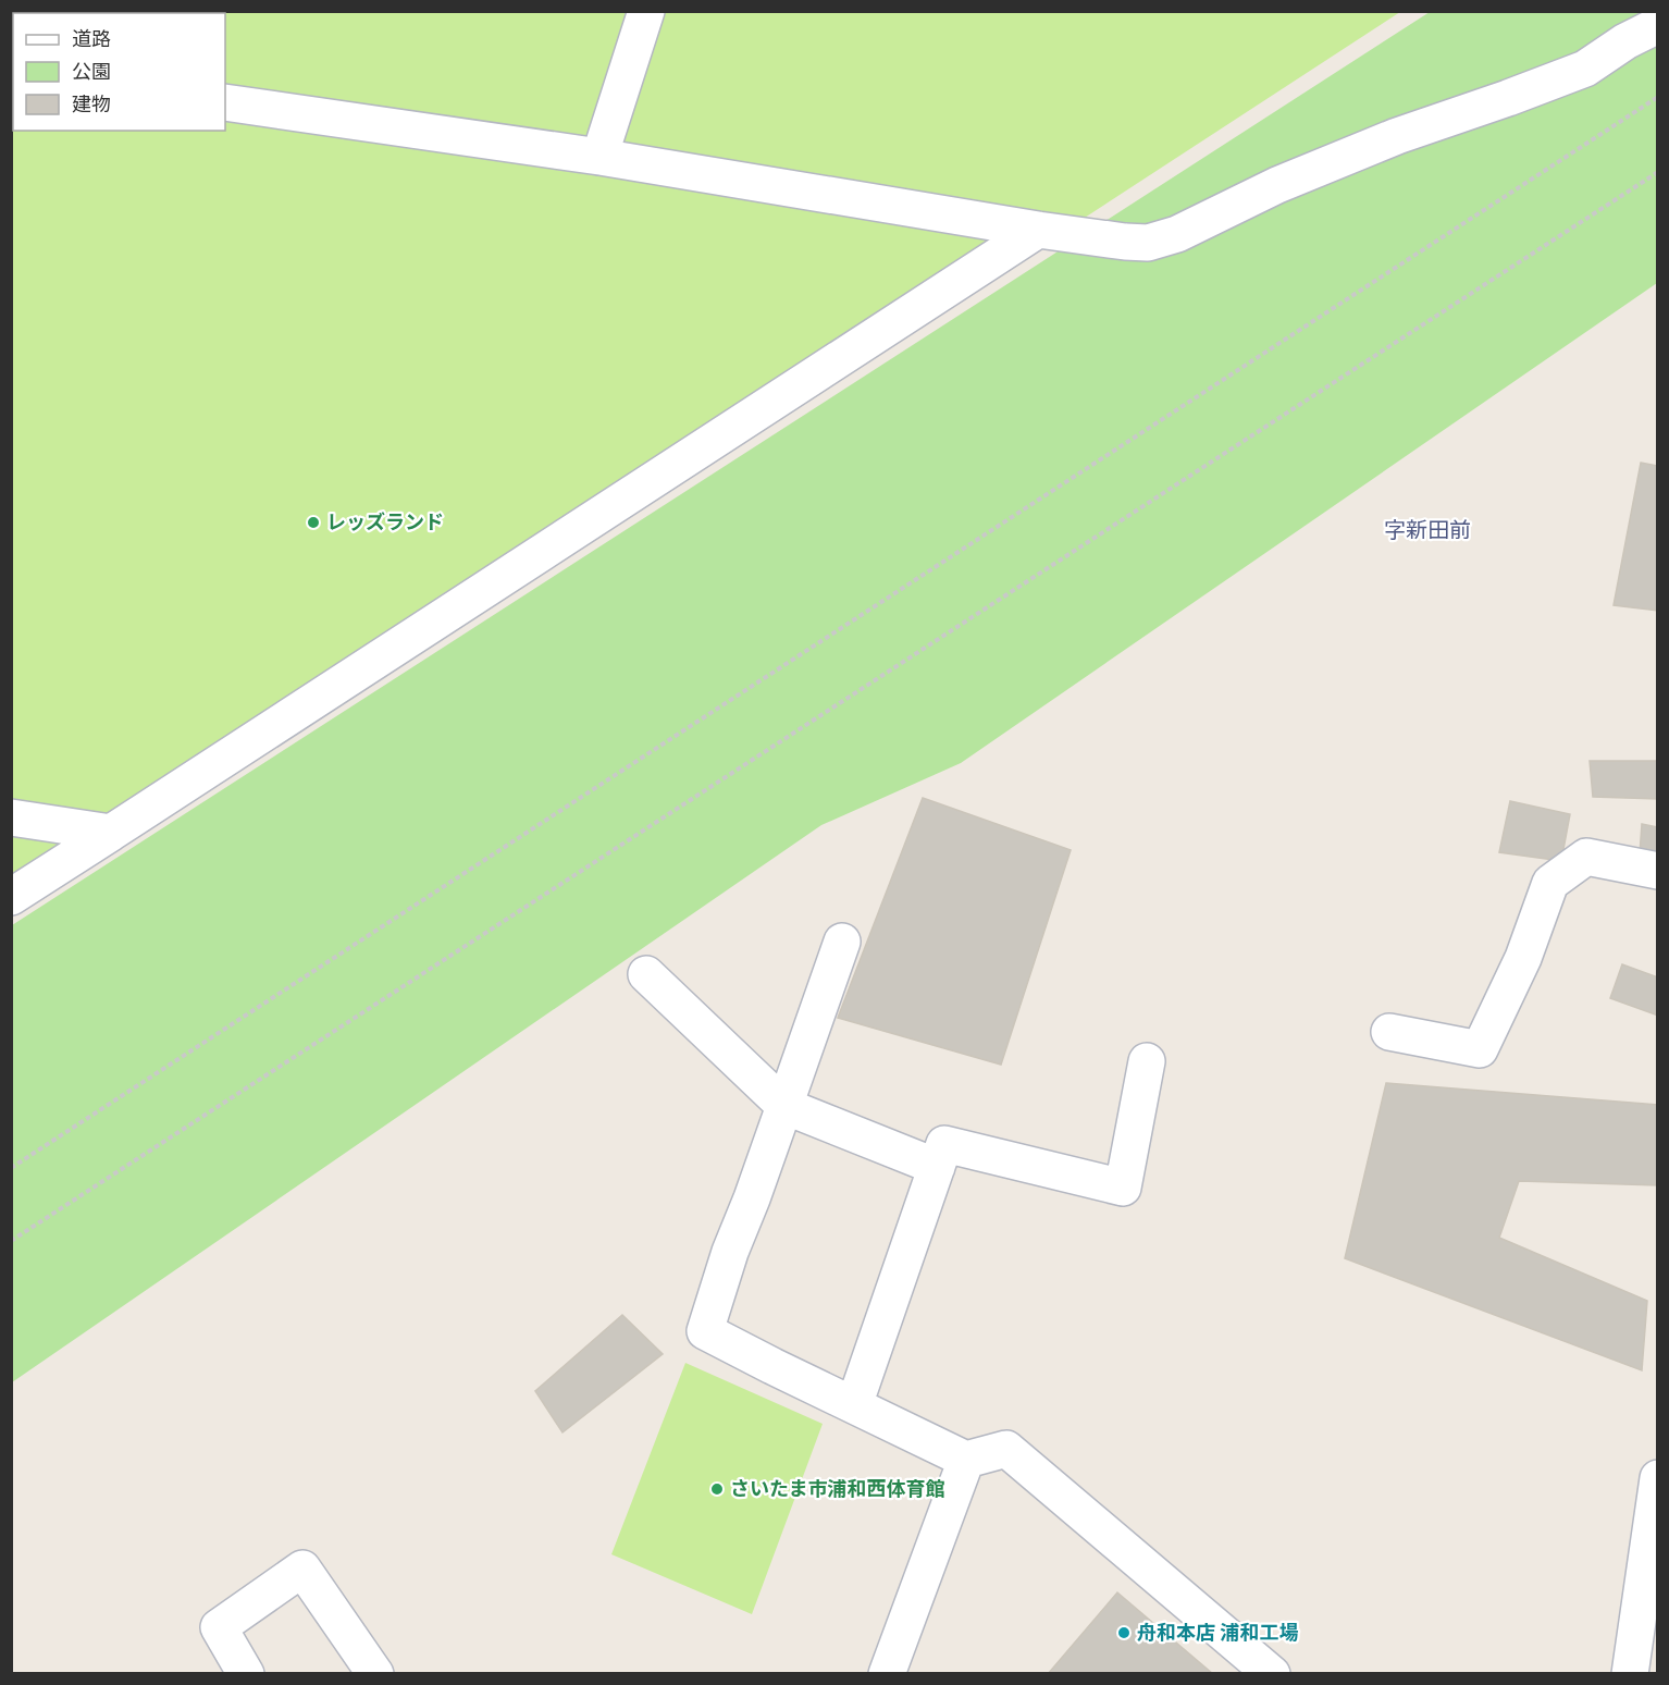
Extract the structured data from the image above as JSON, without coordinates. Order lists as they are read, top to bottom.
{
  "districts": ["字新田前"],
  "places": ["レッズランド", "さいたま市浦和西体育館", "舟和本店 浦和工場"],
  "legend": ["道路", "公園", "建物"]
}
